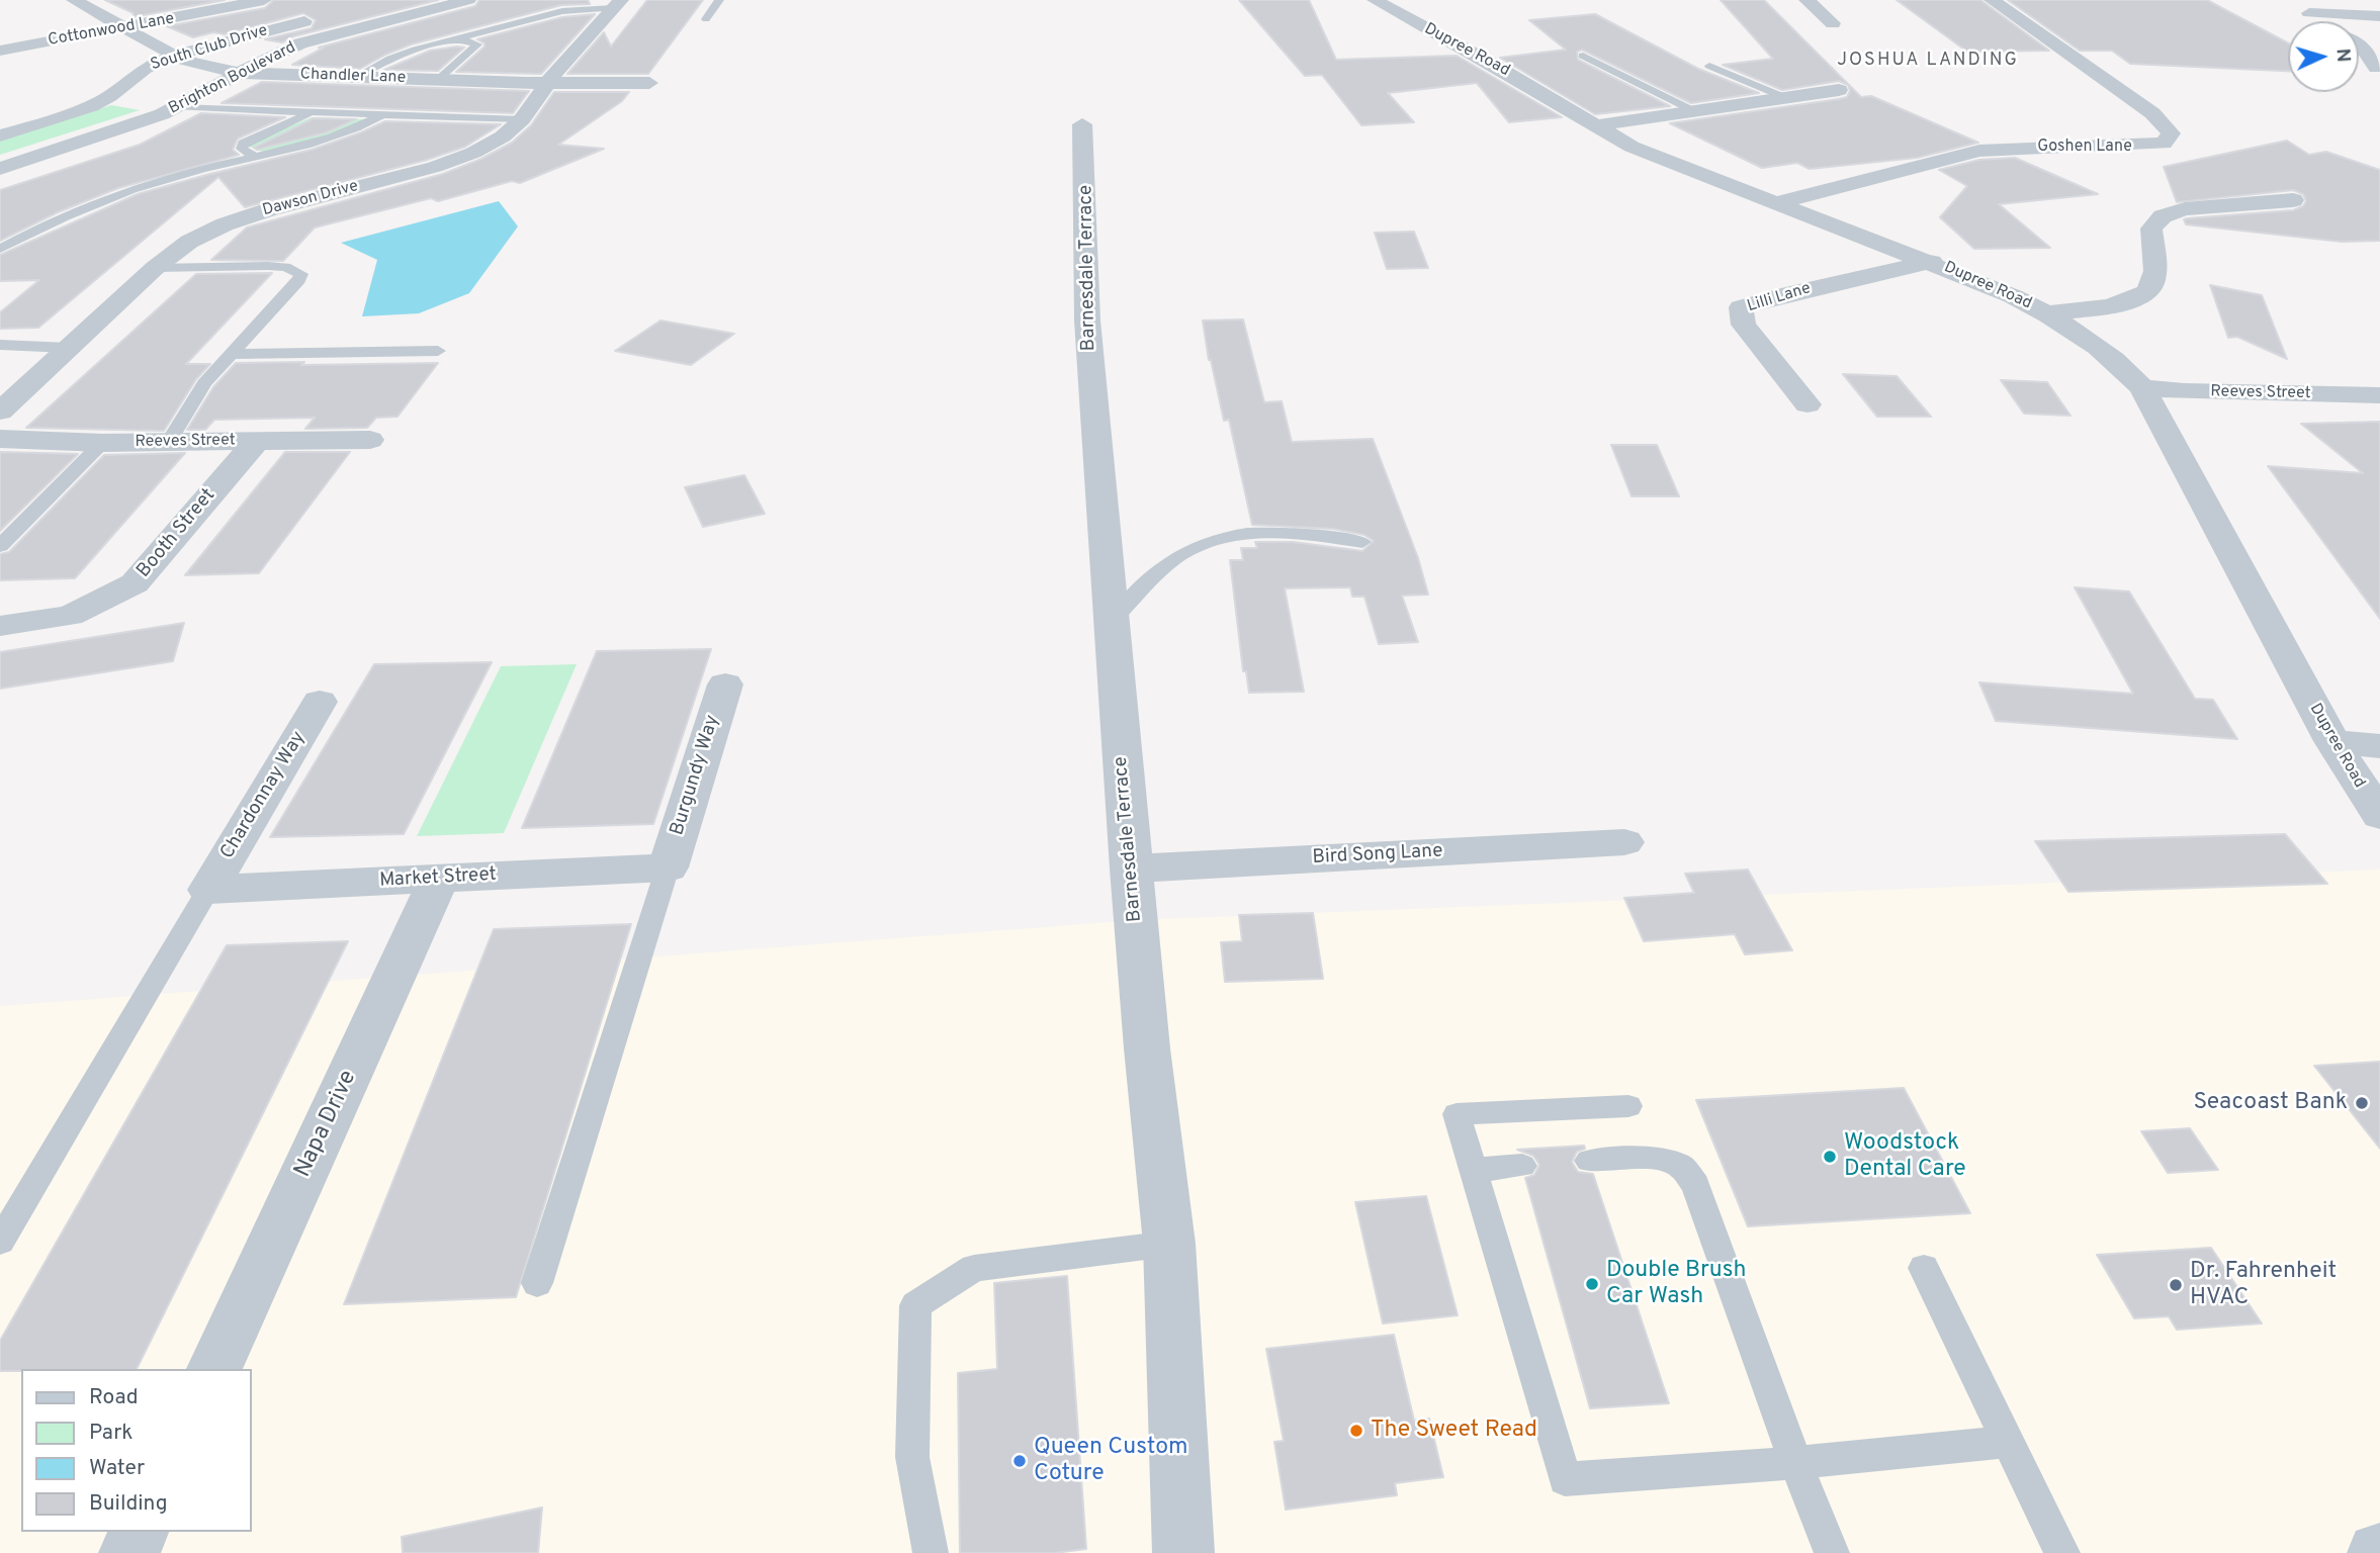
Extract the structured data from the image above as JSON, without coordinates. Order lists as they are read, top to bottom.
{
  "streets": {
    "street": [
      "Cottonwood Lane",
      "South Club Drive",
      "Dupree Road",
      "Chandler Lane",
      "Brighton Boulevard",
      "Goshen Lane",
      "Dawson Drive",
      "Barnesdale Terrace",
      "Lilli Lane",
      "Reeves Street",
      "Booth Street",
      "Burgundy Way",
      "Chardonnay Way",
      "Bird Song Lane",
      "Market Street",
      "Napa Drive"
    ]
  },
  "crossings": [
    ["Cottonwood Lane", "Chandler Lane"],
    ["South Club Drive", "Chandler Lane"],
    ["Dupree Road", "Goshen Lane"],
    ["Dupree Road", "Lilli Lane"],
    ["Dupree Road", "Reeves Street"],
    ["Chandler Lane", "Brighton Boulevard"],
    ["Chandler Lane", "Dawson Drive"],
    ["Barnesdale Terrace", "Bird Song Lane"],
    ["Reeves Street", "Booth Street"],
    ["Burgundy Way", "Market Street"],
    ["Chardonnay Way", "Market Street"],
    ["Market Street", "Napa Drive"]
  ],
  "districts": ["JOSHUA LANDING"],
  "places": [
    "Seacoast Bank",
    "Woodstock Dental Care",
    "Double Brush Car Wash",
    "Dr. Fahrenheit HVAC",
    "The Sweet Read",
    "Queen Custom Coture"
  ],
  "legend": [
    "Road",
    "Park",
    "Water",
    "Building"
  ],
  "north": "right"
}
